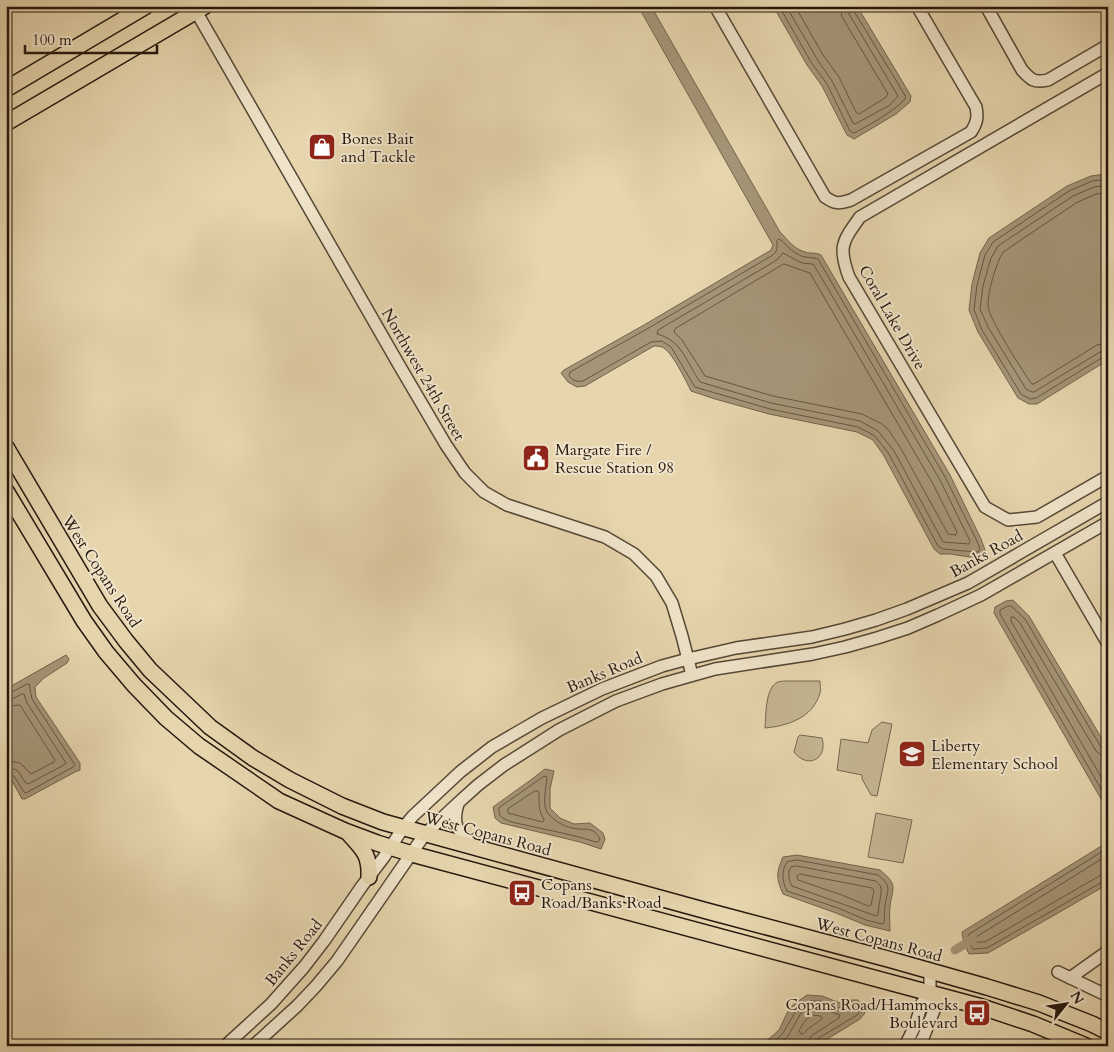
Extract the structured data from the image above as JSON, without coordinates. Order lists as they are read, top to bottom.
{
  "streets": {
    "main road": ["West Copans Road"],
    "street": ["Coral Lake Drive", "Northwest 24th Street", "Banks Road"]
  },
  "crossings": [
    ["Northwest 24th Street", "Banks Road"],
    ["Banks Road", "West Copans Road"]
  ],
  "places": {
    "shop": ["Bones Bait and Tackle"],
    "public building": ["Margate Fire / Rescue Station 98"],
    "school or university": ["Liberty Elementary School"],
    "bus stop": ["Copans Road/Banks Road", "Copans Road/Hammocks Boulevard"]
  },
  "scale_bar": "100 m",
  "north": "top right"
}
